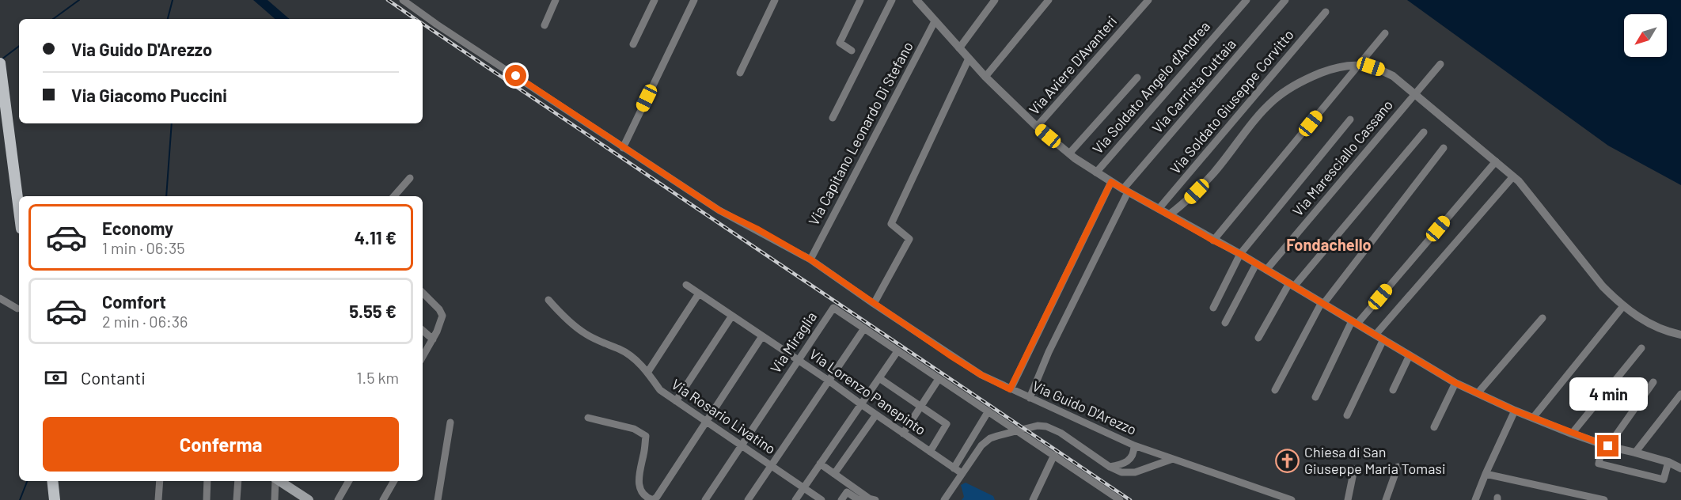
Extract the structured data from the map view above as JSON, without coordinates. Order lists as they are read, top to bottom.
{
  "streets": {
    "street": [
      "Via Aviere D'Avanteri",
      "Via Carrista Cuttaia",
      "Via Soldato Angelo d'Andrea",
      "Via Soldato Giuseppe Corvitto",
      "Via Capitano Leonardo Di Stefano",
      "Via Maresciallo Cassano",
      "Via Miraglia",
      "Via Lorenzo Panepinto",
      "Via Guido D'Arezzo",
      "Via Rosario Livatino"
    ]
  },
  "crossings": [
    ["Via Carrista Cuttaia", "Via Guido D'Arezzo"],
    ["Via Capitano Leonardo Di Stefano", "Via Guido D'Arezzo"],
    ["Via Miraglia", "Via Lorenzo Panepinto"],
    ["Via Miraglia", "Via Rosario Livatino"]
  ],
  "districts": ["Fondachello"],
  "places": {
    "church": ["Chiesa di San Giuseppe Maria Tomasi"]
  },
  "north": "bottom left",
  "page": {
    "banner": ["Via Guido D'Arezzo", "Via Giacomo Puccini"],
    "list": [
      {
        "name": "Economy",
        "note": "1 min · 06:35",
        "value": "4.11 €"
      },
      {
        "name": "Comfort",
        "note": "2 min · 06:36",
        "value": "5.55 €"
      }
    ],
    "pay": ["Contanti", "1.5 km"],
    "bubble": "4 min",
    "buttons": "Conferma"
  }
}
